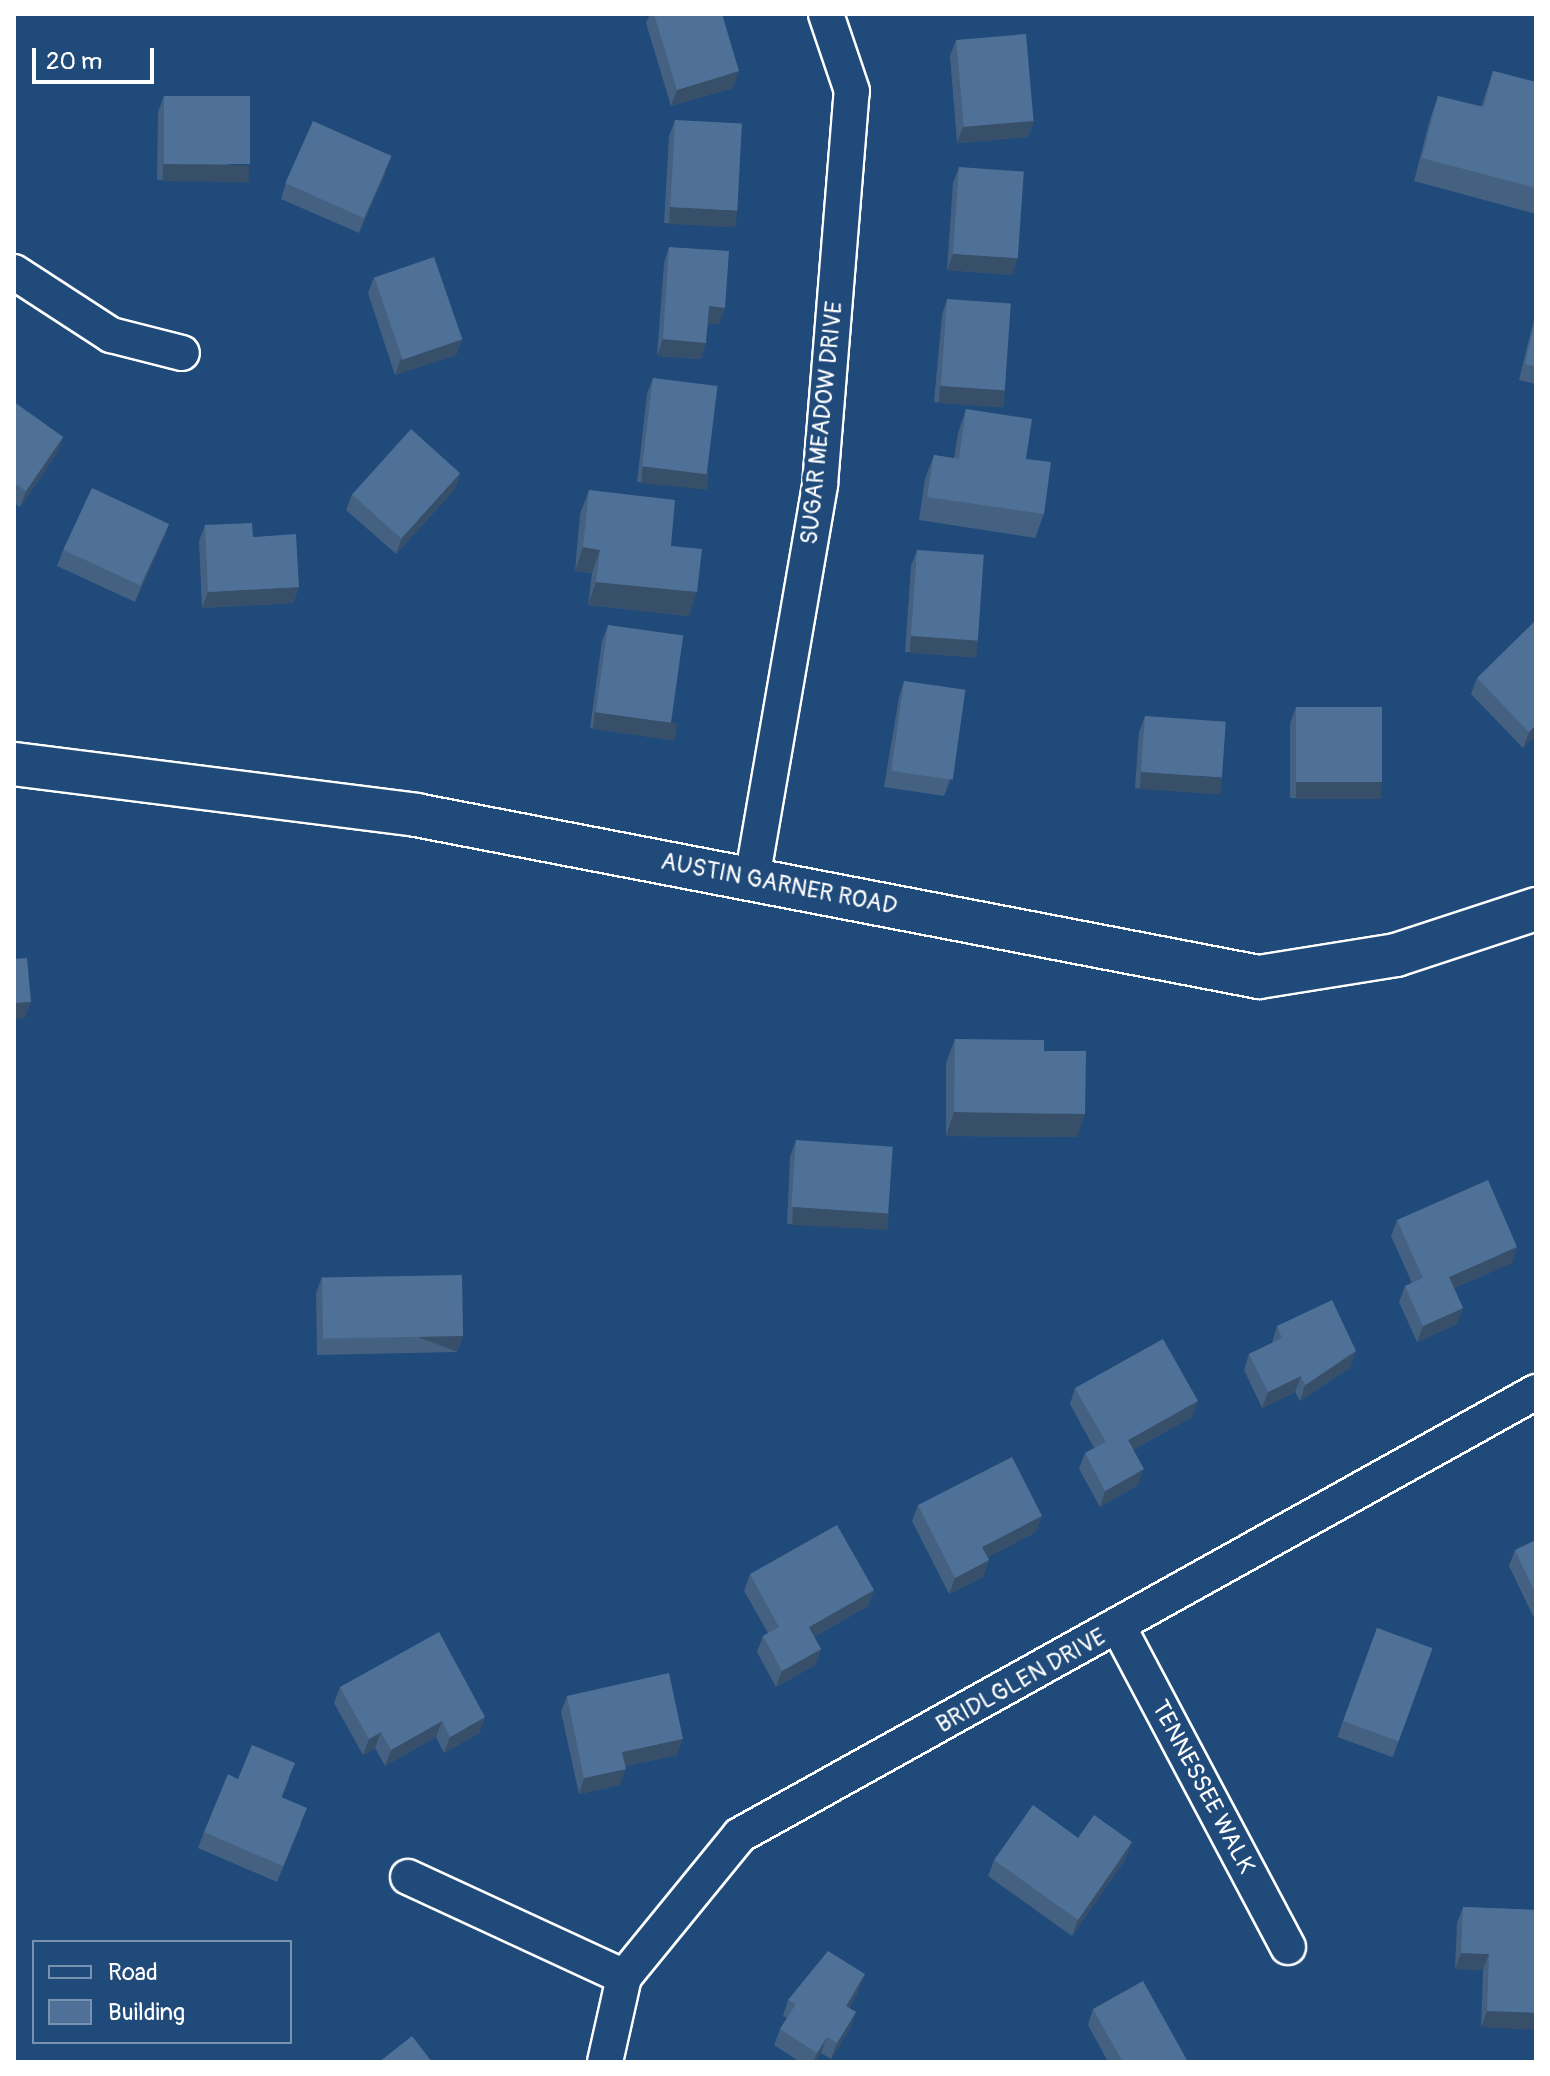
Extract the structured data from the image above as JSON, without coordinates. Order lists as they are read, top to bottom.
{
  "streets": {
    "street": [
      "SUGAR MEADOW DRIVE",
      "AUSTIN GARNER ROAD",
      "BRIDLGLEN DRIVE",
      "TENNESSEE WALK"
    ]
  },
  "crossings": [
    ["SUGAR MEADOW DRIVE", "AUSTIN GARNER ROAD"],
    ["BRIDLGLEN DRIVE", "TENNESSEE WALK"]
  ],
  "legend": ["Road", "Building"],
  "scale_bar": "20 m"
}
